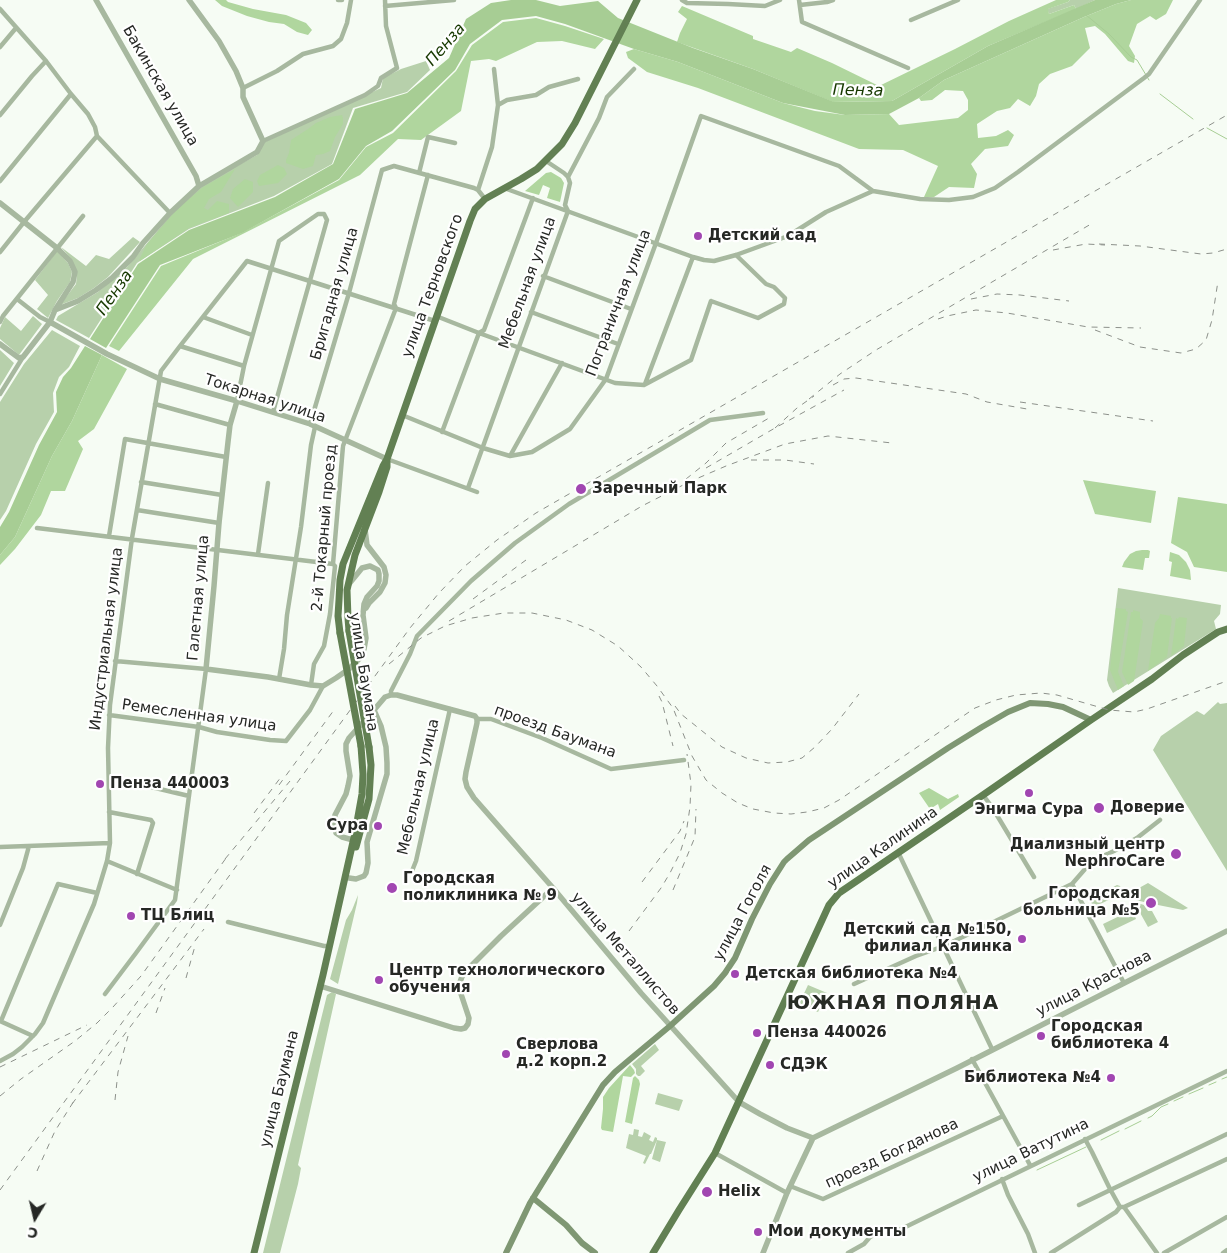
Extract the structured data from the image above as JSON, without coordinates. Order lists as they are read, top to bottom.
{
  "streets": {
    "main road": [
      "улица Терновского",
      "улица Баумана",
      "улица Калинина",
      "улица Гоголя"
    ],
    "street": [
      "Бакинская улица",
      "Мебельная улица",
      "Бригадная улица",
      "Пограничная улица",
      "Токарная улица",
      "2-й Токарный проезд",
      "Галетная улица",
      "Индустриальная улица",
      "Ремесленная улица",
      "проезд Баумана",
      "улица Металлистов",
      "улица Краснова",
      "улица Ватутина",
      "проезд Богданова"
    ]
  },
  "crossings": [
    ["Мебельная улица", "Токарная улица"],
    ["Мебельная улица", "проезд Баумана"],
    ["улица Терновского", "Токарная улица"],
    ["улица Терновского", "улица Баумана"],
    ["Бригадная улица", "Токарная улица"],
    ["Токарная улица", "2-й Токарный проезд"],
    ["Токарная улица", "Галетная улица"],
    ["Токарная улица", "Индустриальная улица"],
    ["Токарная улица", "улица Баумана"],
    ["Галетная улица", "Индустриальная улица"],
    ["Галетная улица", "Ремесленная улица"],
    ["Индустриальная улица", "Ремесленная улица"],
    ["проезд Баумана", "улица Металлистов"],
    ["улица Калинина", "улица Гоголя"],
    ["улица Калинина", "улица Металлистов"],
    ["улица Гоголя", "улица Металлистов"],
    ["улица Металлистов", "улица Краснова"]
  ],
  "districts": ["ЮЖНАЯ ПОЛЯНА"],
  "water": ["Пенза"],
  "places": [
    "Детский сад",
    "Заречный Парк",
    "Пенза 440003",
    "Энигма Сура",
    "Доверие",
    "Сура",
    "Диализный центр NephroCare",
    "Городская поликлиника № 9",
    "Городская больница №5",
    "ТЦ Блиц",
    "Детский сад №150, филиал Калинка",
    "Детская библиотека №4",
    "Центр технологического обучения",
    "Пенза 440026",
    "Городская библиотека 4",
    "Сверлова д.2 корп.2",
    "СДЭК",
    "Библиотека №4",
    "Helix",
    "Мои документы"
  ],
  "north": "bottom"
}
